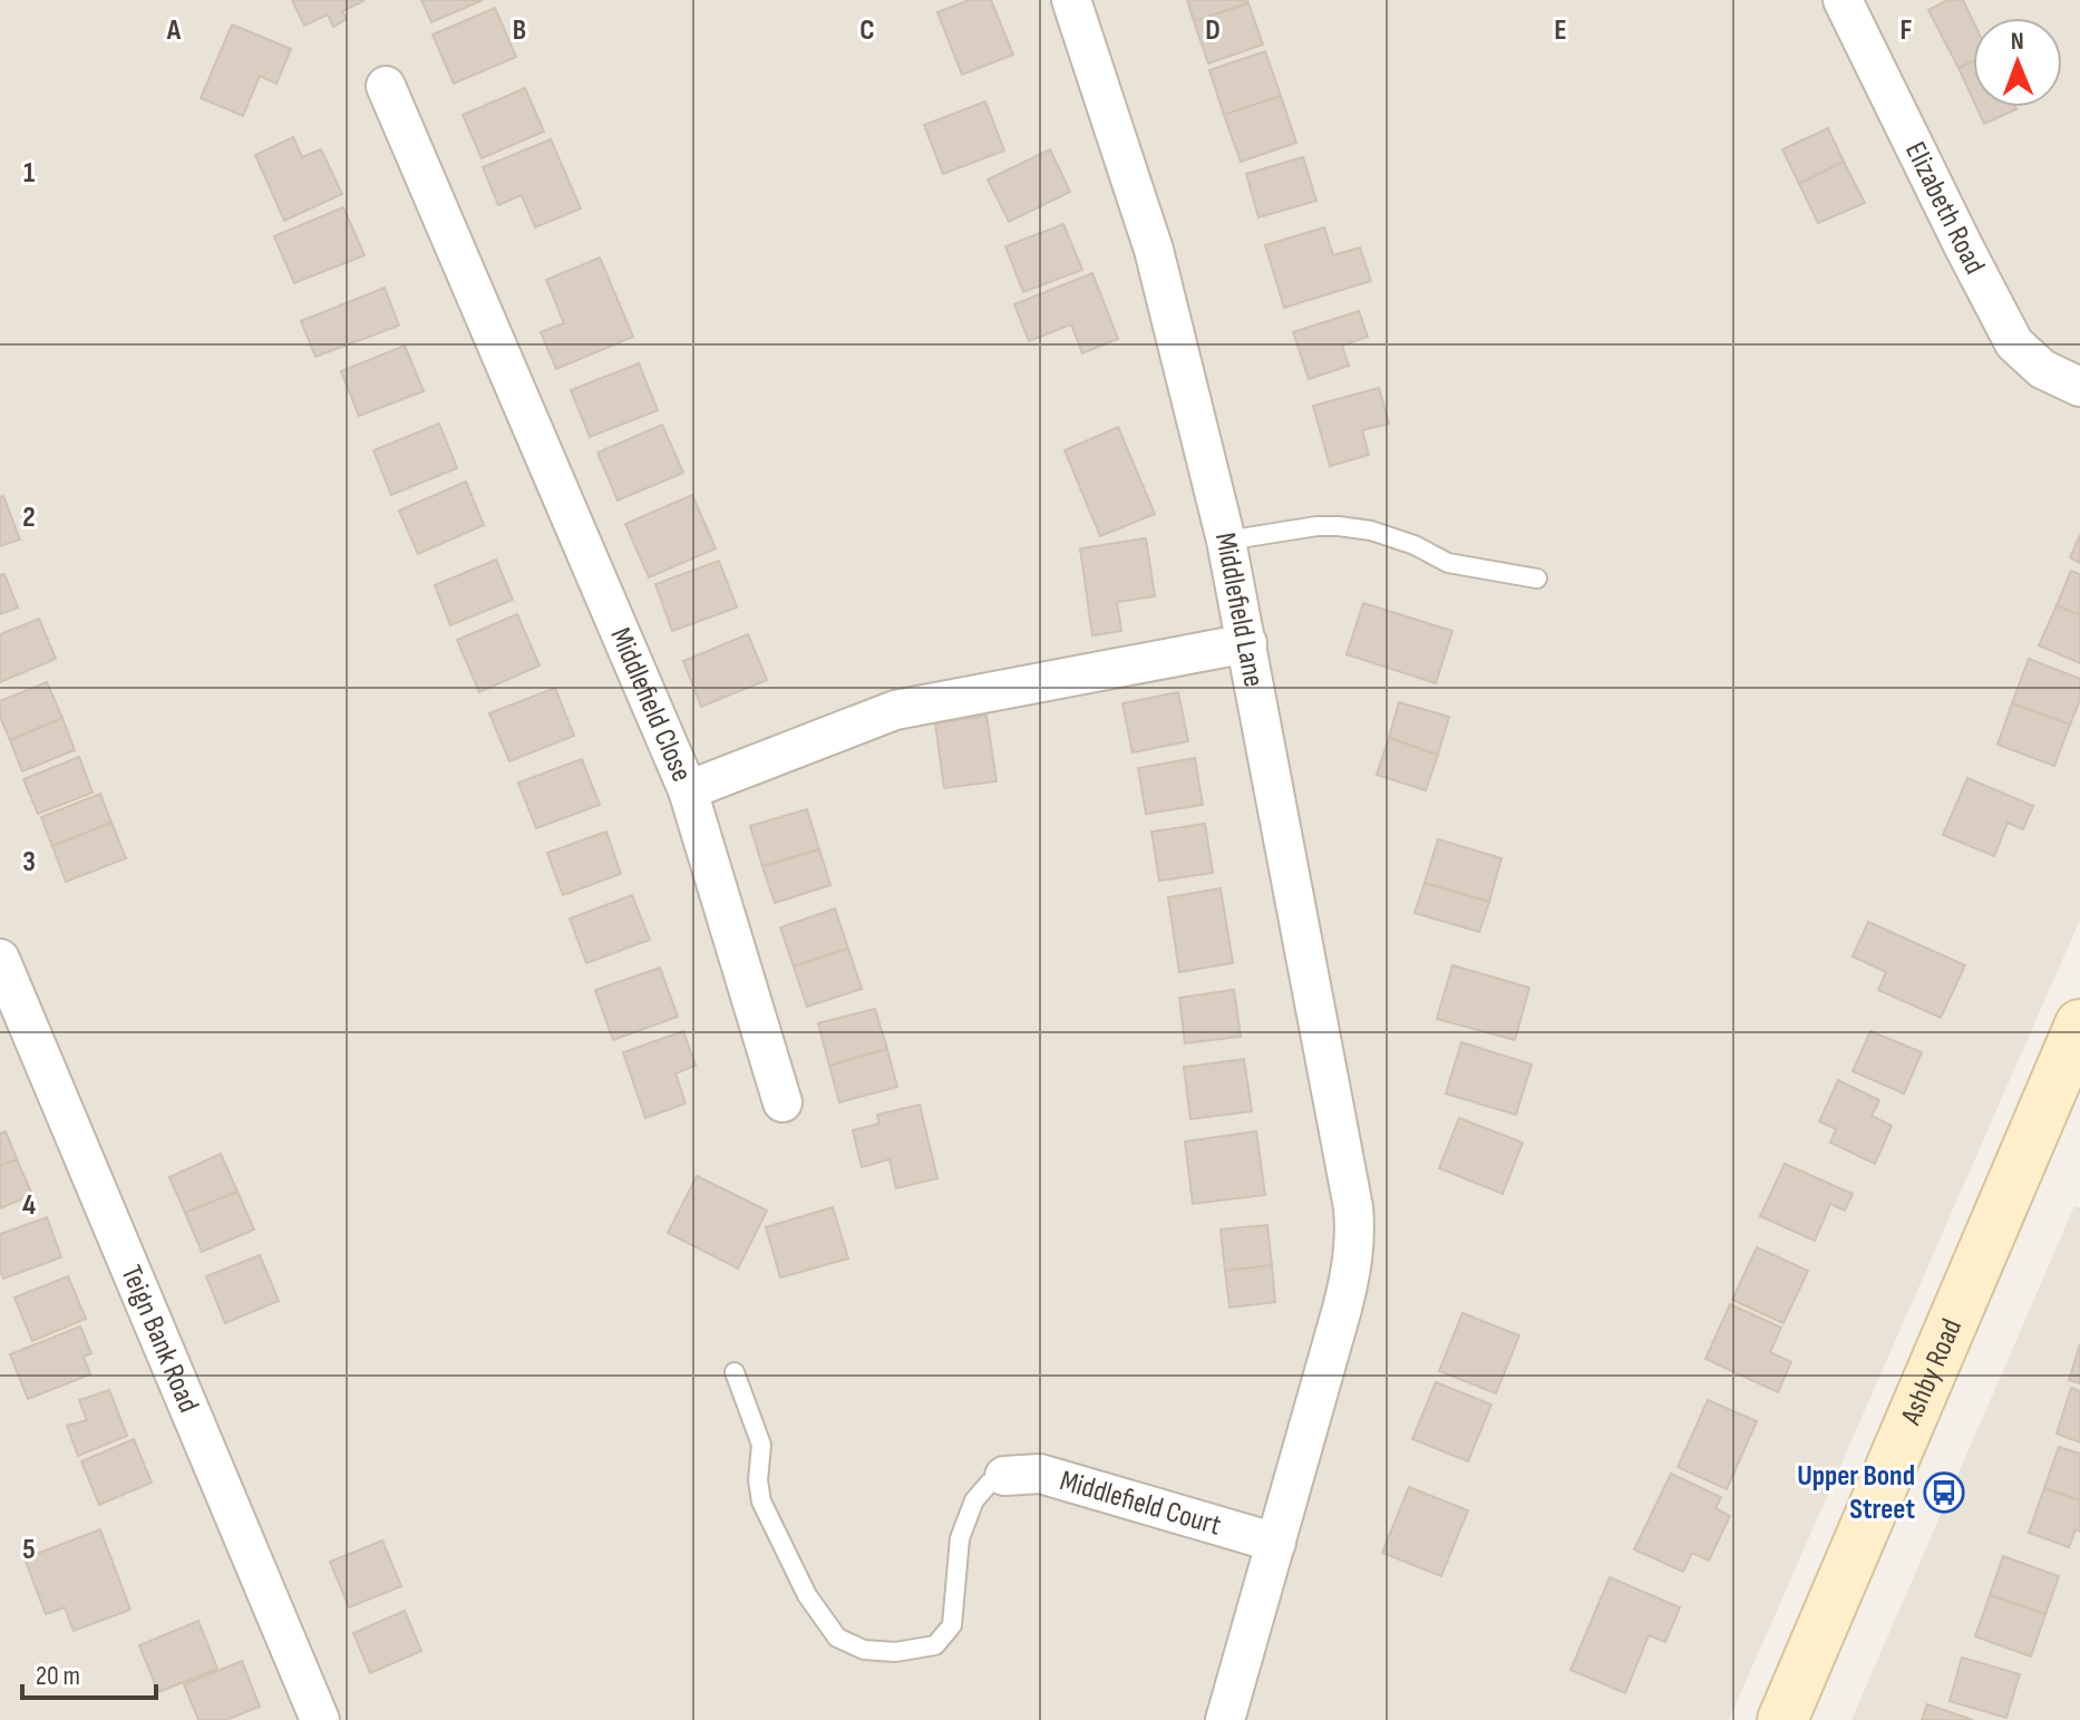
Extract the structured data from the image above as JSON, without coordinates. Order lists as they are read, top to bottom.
{
  "streets": {
    "main road": ["Ashby Road"],
    "street": [
      "Elizabeth Road",
      "Middlefield Lane",
      "Middlefield Close",
      "Teign Bank Road",
      "Middlefield Court"
    ]
  },
  "crossings": [
    ["Middlefield Lane", "Middlefield Close"],
    ["Middlefield Lane", "Middlefield Court"]
  ],
  "places": {
    "bus stop": ["Upper Bond Street"]
  },
  "scale_bar": "20 m",
  "north": "top",
  "grid": {
    "columns": [
      "A",
      "B",
      "C",
      "D",
      "E",
      "F"
    ],
    "rows": [
      "1",
      "2",
      "3",
      "4",
      "5"
    ]
  }
}
